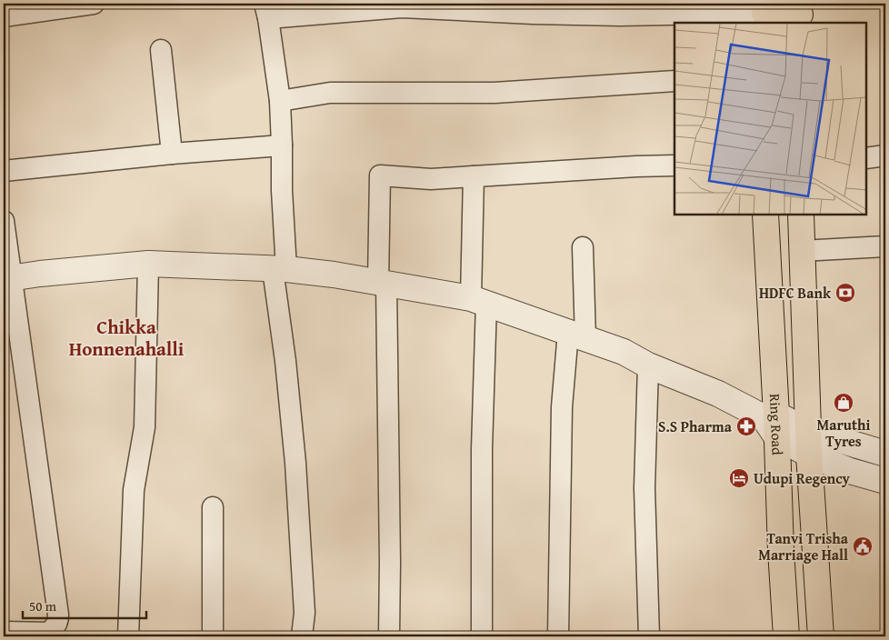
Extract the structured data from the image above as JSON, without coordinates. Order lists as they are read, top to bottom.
{
  "streets": {
    "main road": ["Ring Road"]
  },
  "districts": ["Chikka Honnenahalli"],
  "places": {
    "bank": ["HDFC Bank"],
    "shop": ["Maruthi Tyres"],
    "pharmacy": ["S.S Pharma"],
    "hotel": ["Udupi Regency"],
    "public building": ["Tanvi Trisha Marriage Hall"]
  },
  "scale_bar": "50 m"
}
